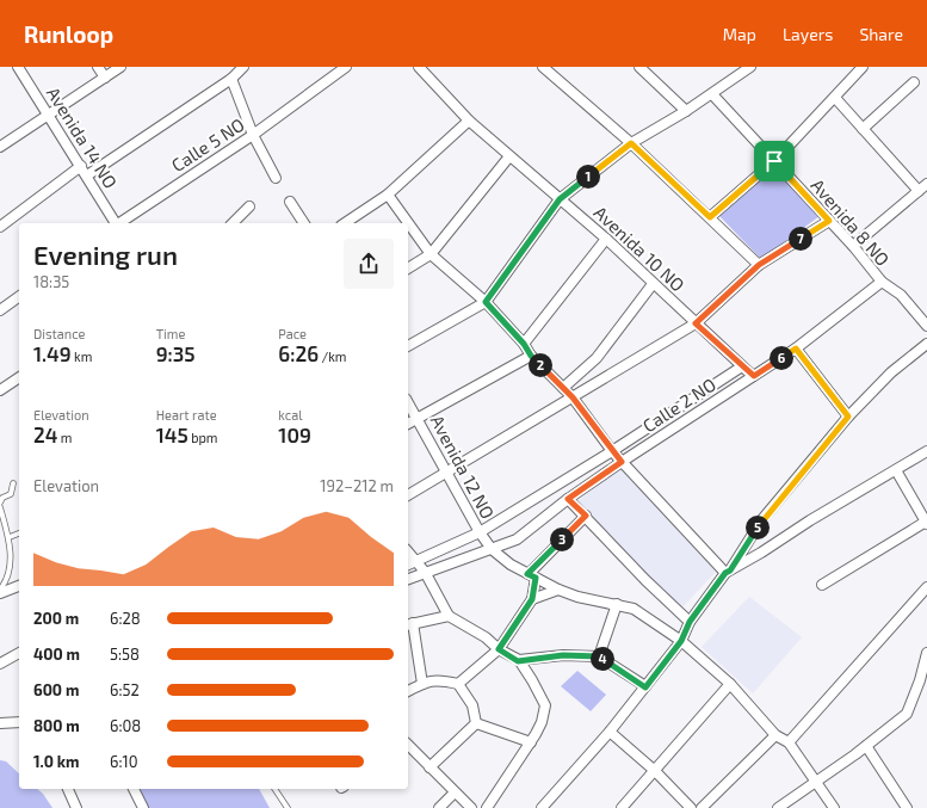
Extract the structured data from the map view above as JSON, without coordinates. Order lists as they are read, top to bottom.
{
  "streets": {
    "street": [
      "Avenida 14 NO",
      "Calle 5 NO",
      "Avenida 8 NO",
      "Avenida 10 NO",
      "Calle 2 NO",
      "Avenida 12 NO"
    ]
  },
  "crossings": [
    ["Avenida 8 NO", "Calle 2 NO"],
    ["Avenida 10 NO", "Calle 2 NO"],
    ["Calle 2 NO", "Avenida 12 NO"]
  ],
  "page": {
    "header": "Runloop",
    "nav": ["Map", "Layers", "Share"],
    "pins": [
      "1",
      "7",
      "6",
      "2",
      "5",
      "3",
      "4"
    ],
    "heading": ["Evening run", "18:35"],
    "stats": [
      ["Distance", "1.49 km"],
      ["Time", "9:35"],
      ["Pace", "6:26 /km"],
      ["Elevation", "24 m"],
      ["Heart rate", "145 bpm"],
      ["kcal", "109"]
    ],
    "chart": ["Elevation", "192–212 m"],
    "list": [
      {
        "name": "200 m",
        "note": "6:28"
      },
      {
        "name": "400 m",
        "note": "5:58"
      },
      {
        "name": "600 m",
        "note": "6:52"
      },
      {
        "name": "800 m",
        "note": "6:08"
      },
      {
        "name": "1.0 km",
        "note": "6:10"
      }
    ]
  }
}
